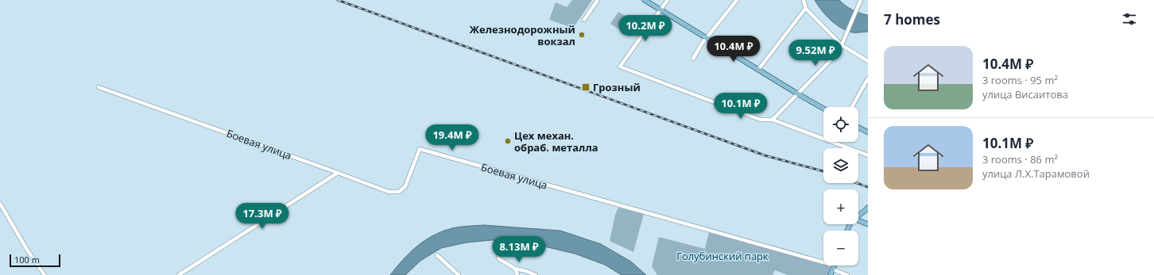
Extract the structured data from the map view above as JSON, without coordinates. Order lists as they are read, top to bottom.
{
  "streets": {
    "street": ["Боевая улица"]
  },
  "parks": ["Голубинский парк"],
  "places": {
    "other": ["Железнодорожный вокзал", "Цех механ. обраб. металла"],
    "transit": ["Грозный"]
  },
  "scale_bar": "100 m",
  "page": {
    "heading": "7 homes",
    "price": [
      "10.2M ₽",
      "10.4M ₽",
      "9.52M ₽",
      "10.1M ₽",
      "19.4M ₽",
      "17.3M ₽",
      "8.13M ₽"
    ],
    "list": [
      {
        "name": "10.4M ₽",
        "note": "3 rooms · 95 m² · улица Висаитова"
      },
      {
        "name": "10.1M ₽",
        "note": "3 rooms · 86 m² · улица Л.Х.Тарамовой"
      }
    ],
    "map_buttons": ["+", "−"],
    "scale": "100 m"
  }
}
